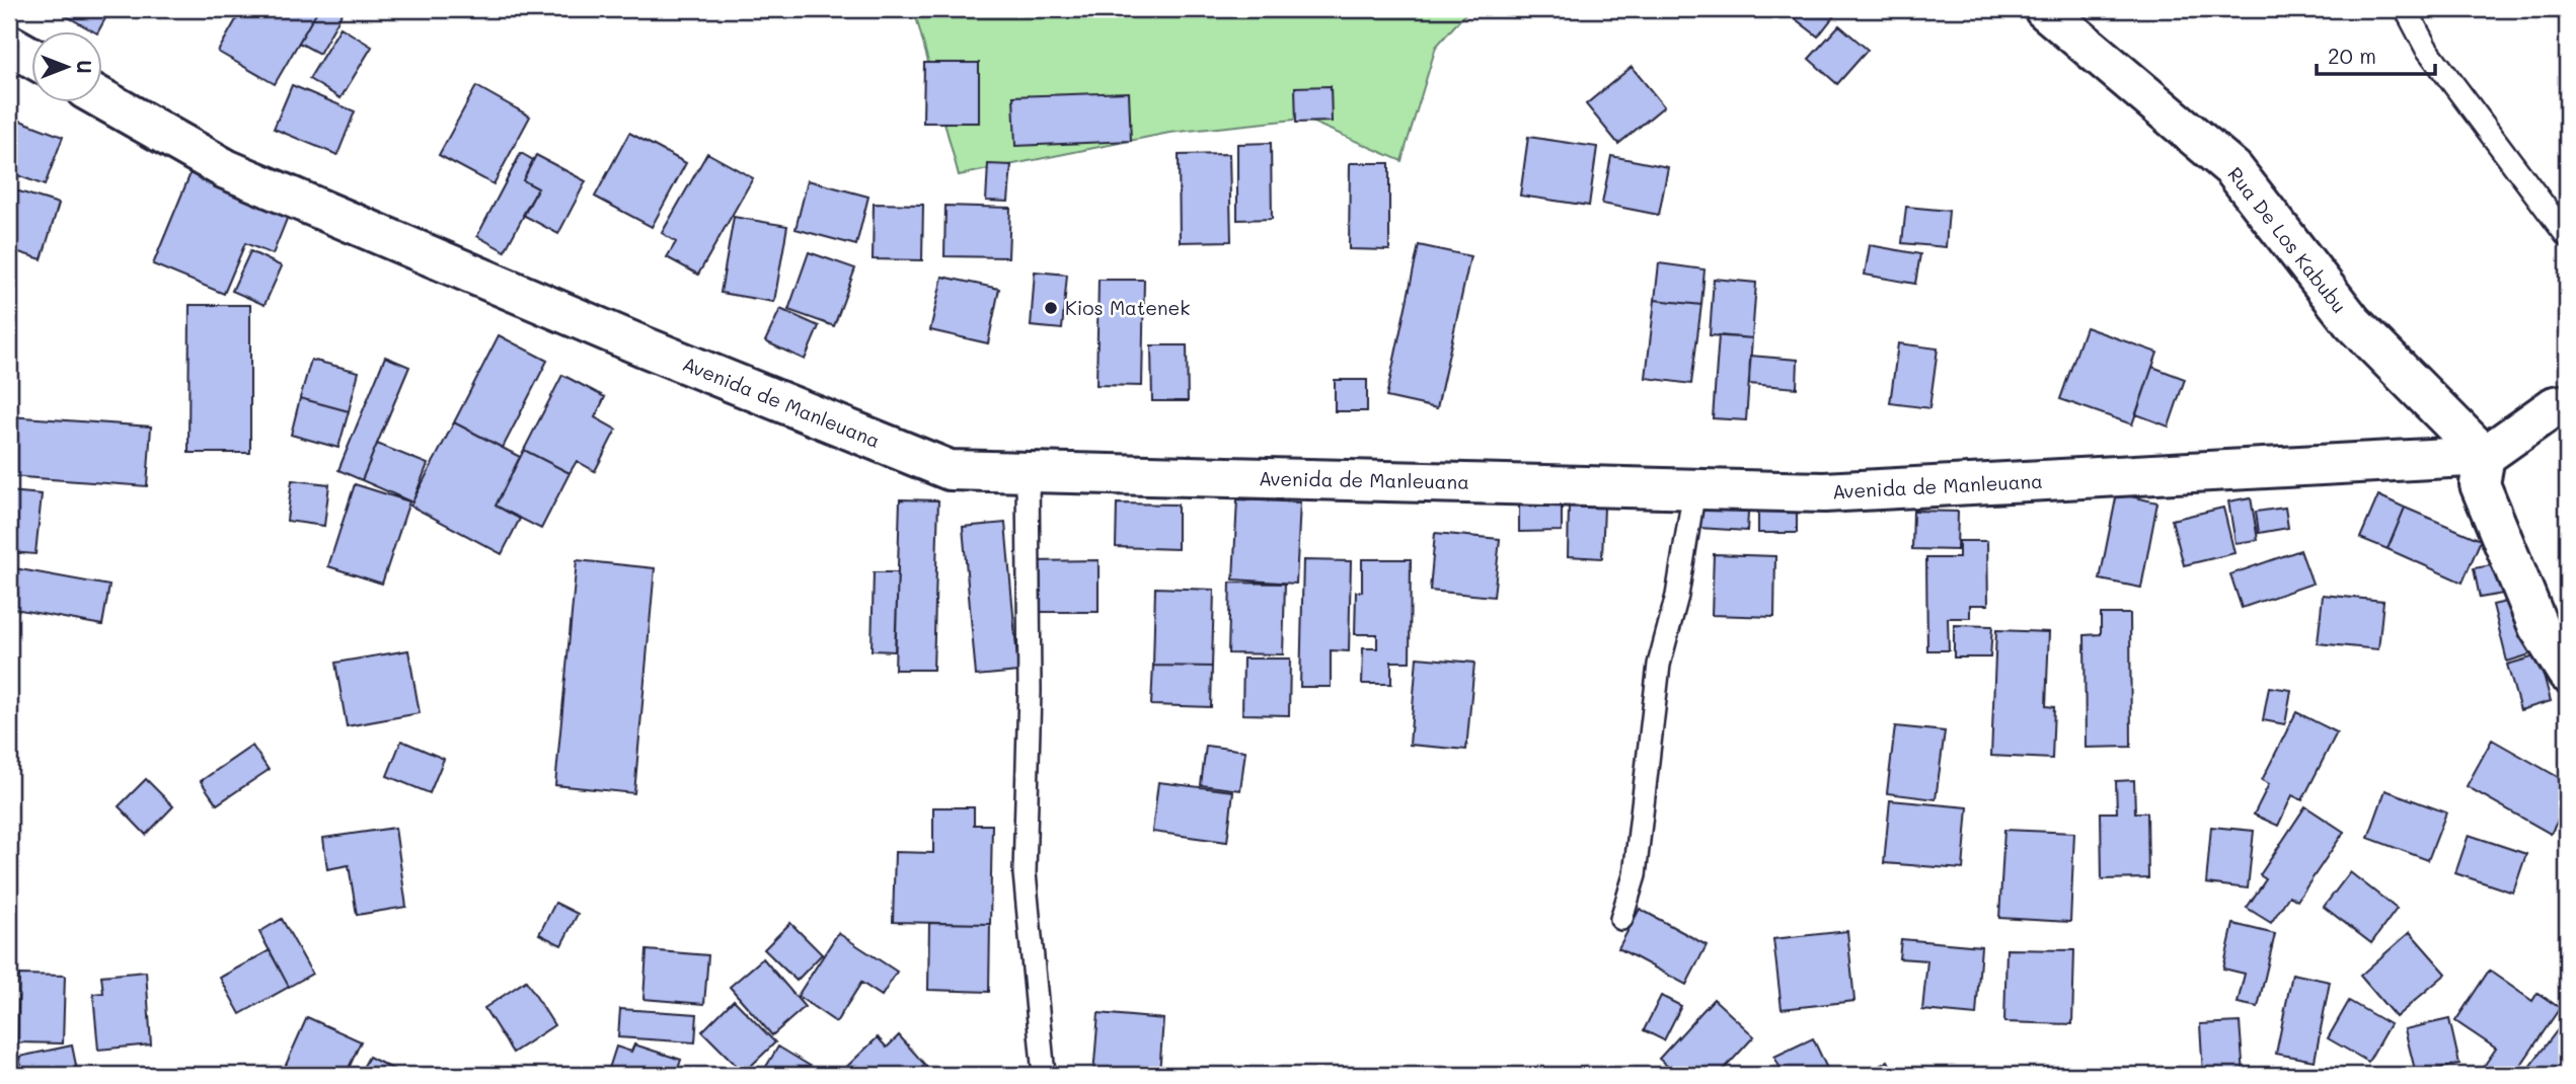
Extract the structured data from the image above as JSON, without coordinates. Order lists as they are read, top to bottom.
{
  "streets": {
    "street": ["Rua De Los Kabubu", "Avenida de Manleuana"]
  },
  "crossings": [
    ["Rua De Los Kabubu", "Avenida de Manleuana"]
  ],
  "places": ["Kios Matenek"],
  "scale_bar": "20 m",
  "north": "right"
}
